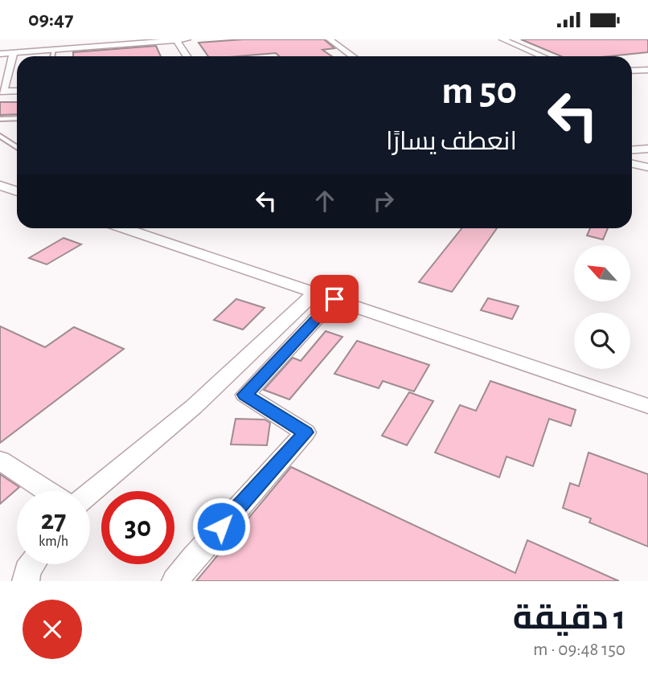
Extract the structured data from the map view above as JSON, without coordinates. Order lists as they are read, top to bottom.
{
  "north": "top left",
  "page": {
    "status": "09:47",
    "turn": ["50 m", "انعطف يسارًا"],
    "speed": "27 km/h",
    "limit": "30",
    "heading": ["1 دقيقة", "150 m · 09:48"]
  }
}
